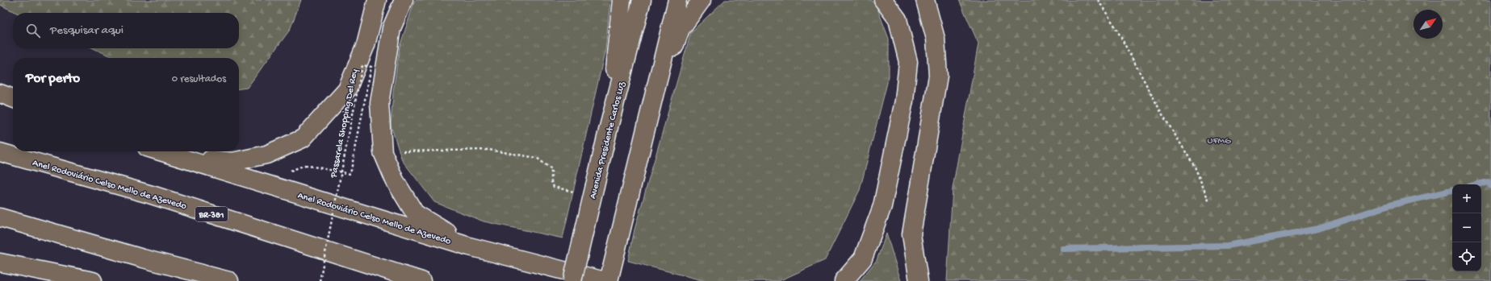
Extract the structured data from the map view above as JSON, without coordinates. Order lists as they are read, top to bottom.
{
  "streets": {
    "main road": ["Avenida Presidente Carlos Luz", "Anel Rodoviário Celso Mello de Azevedo", "BR-381"],
    "path": ["Passarela Shopping Del Rey"]
  },
  "parks": ["UFMG"],
  "north": "top right",
  "page": {
    "search": "Pesquisar aqui",
    "heading": ["Por perto", "0 resultados"],
    "map_buttons": ["+", "−"]
  }
}
